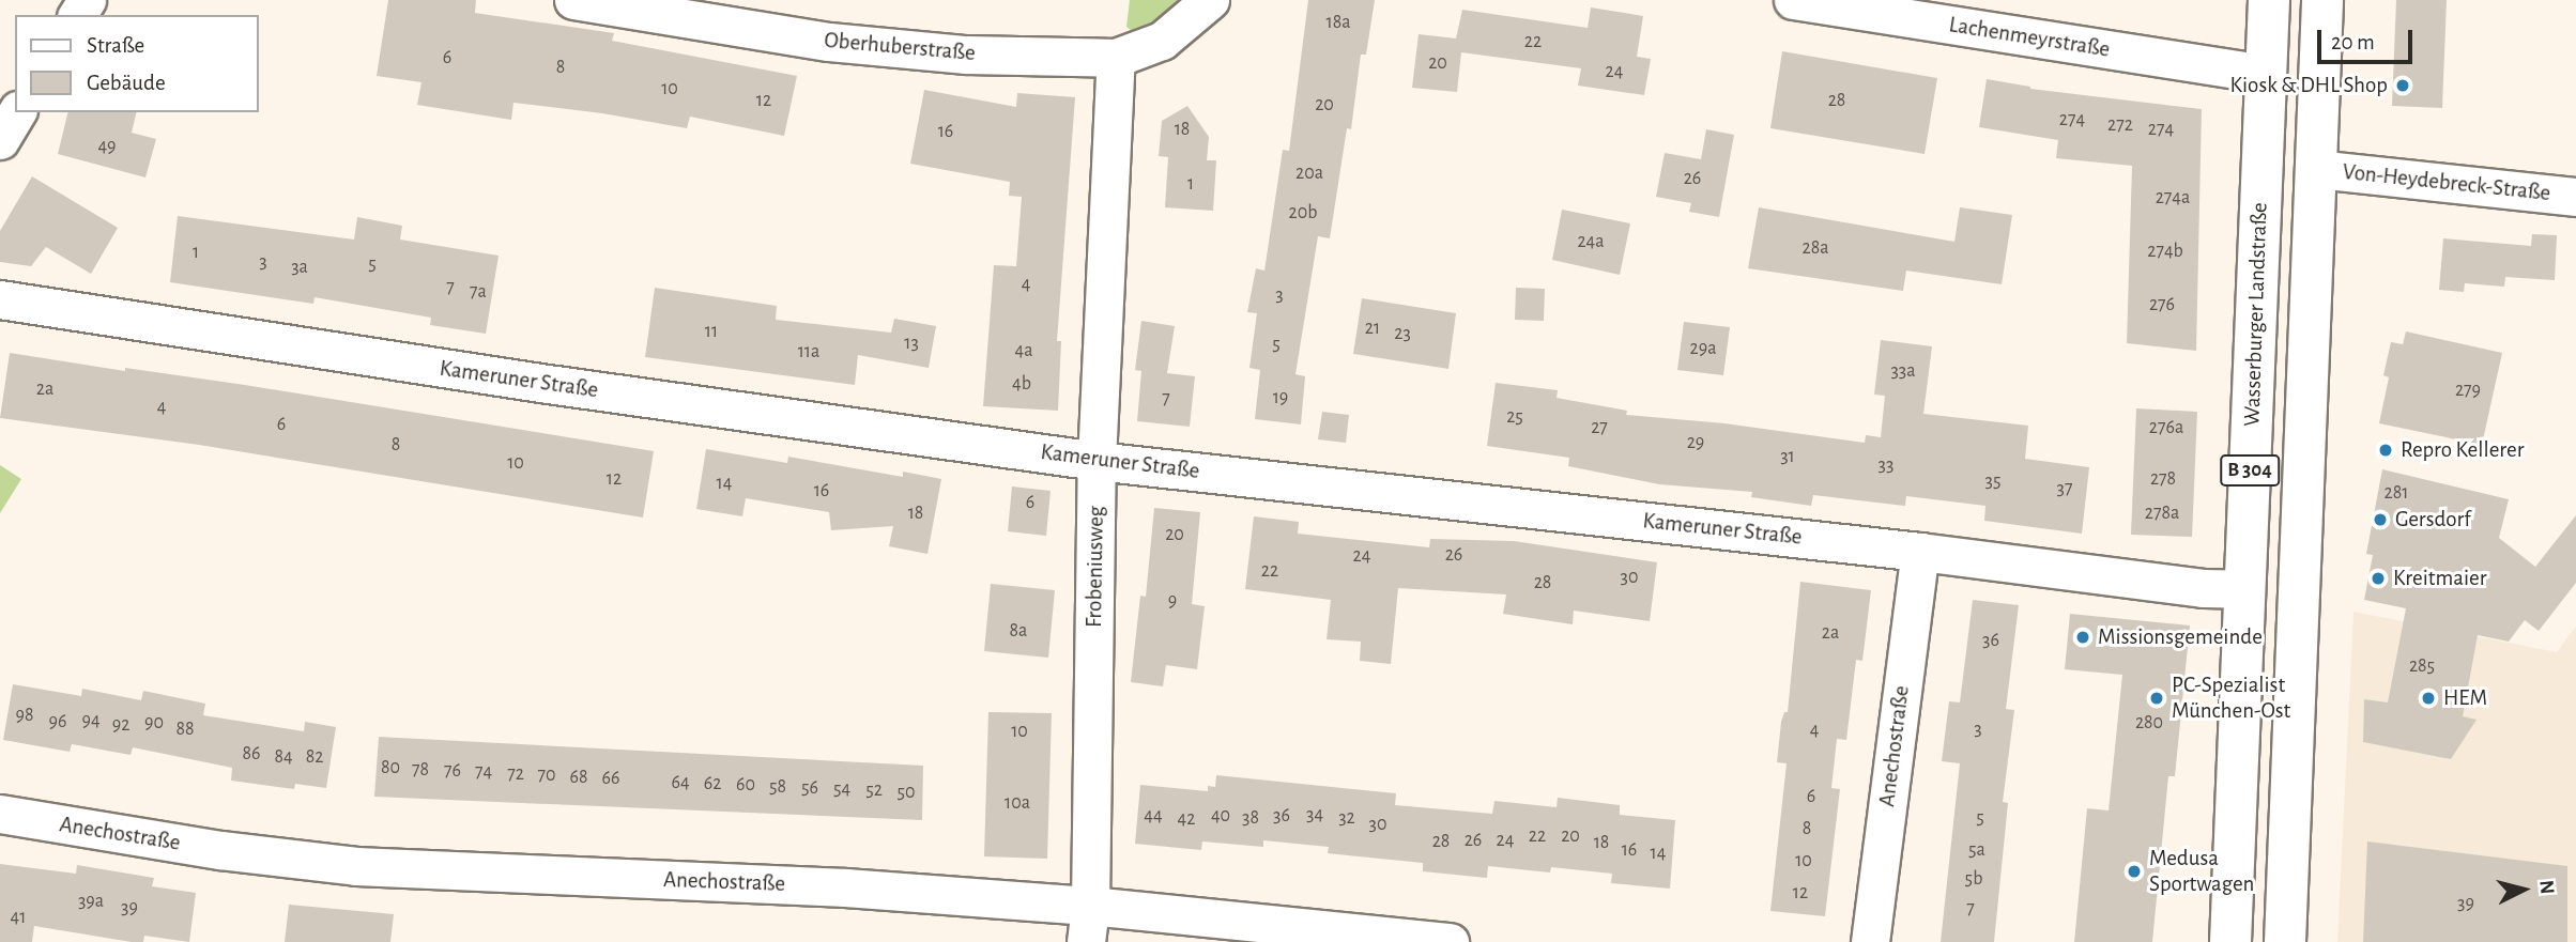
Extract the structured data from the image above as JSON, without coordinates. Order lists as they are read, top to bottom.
{
  "streets": {
    "main road": ["Wasserburger Landstraße", "B 304"],
    "street": [
      "Lachenmeyrstraße",
      "Oberhuberstraße",
      "Von-Heydebreck-Straße",
      "Kameruner Straße",
      "Frobeniusweg",
      "Anechostraße"
    ]
  },
  "crossings": [
    ["Lachenmeyrstraße", "Wasserburger Landstraße"],
    ["Oberhuberstraße", "Frobeniusweg"],
    ["Von-Heydebreck-Straße", "B 304"],
    ["Wasserburger Landstraße", "Kameruner Straße"],
    ["Kameruner Straße", "Frobeniusweg"],
    ["Kameruner Straße", "Anechostraße"],
    ["Frobeniusweg", "Anechostraße"]
  ],
  "places": [
    "Kiosk & DHL Shop",
    "Repro Kellerer",
    "Gersdorf",
    "Kreitmaier",
    "Missionsgemeinde",
    "PC-Spezialist München-Ost",
    "HEM",
    "Medusa Sportwagen"
  ],
  "house_numbers": [
    "18a",
    "22",
    "6",
    "20",
    "8",
    "24",
    "10",
    "12",
    "28",
    "20",
    "274",
    "272",
    "18",
    "274",
    "16",
    "49",
    "20a",
    "26",
    "1",
    "274a",
    "20b",
    "24a",
    "28a",
    "274b",
    "1",
    "3",
    "5",
    "3a",
    "4",
    "7",
    "7a",
    "3",
    "276",
    "21",
    "11",
    "23",
    "13",
    "5",
    "29a",
    "4a",
    "11a",
    "33a",
    "4b",
    "2a",
    "279",
    "19",
    "7",
    "4",
    "25",
    "6",
    "27",
    "276a",
    "29",
    "8",
    "31",
    "10",
    "33",
    "12",
    "278",
    "35",
    "14",
    "37",
    "16",
    "281",
    "6",
    "18",
    "278a",
    "20",
    "26",
    "24",
    "22",
    "30",
    "28",
    "9",
    "8a",
    "2a",
    "36",
    "285",
    "98",
    "94",
    "96",
    "90",
    "280",
    "92",
    "88",
    "3",
    "4",
    "10",
    "86",
    "84",
    "82",
    "80",
    "78",
    "76",
    "74",
    "72",
    "70",
    "68",
    "66",
    "64",
    "62",
    "60",
    "58",
    "56",
    "54",
    "52",
    "50",
    "6",
    "10a",
    "34",
    "44",
    "40",
    "36",
    "38",
    "32",
    "5",
    "42",
    "30",
    "8",
    "22",
    "20",
    "26",
    "24",
    "28",
    "18",
    "16",
    "5a",
    "14",
    "10",
    "5b",
    "12",
    "39a",
    "39",
    "39",
    "7",
    "41"
  ],
  "legend": ["Straße", "Gebäude"],
  "scale_bar": "20 m",
  "north": "right"
}
